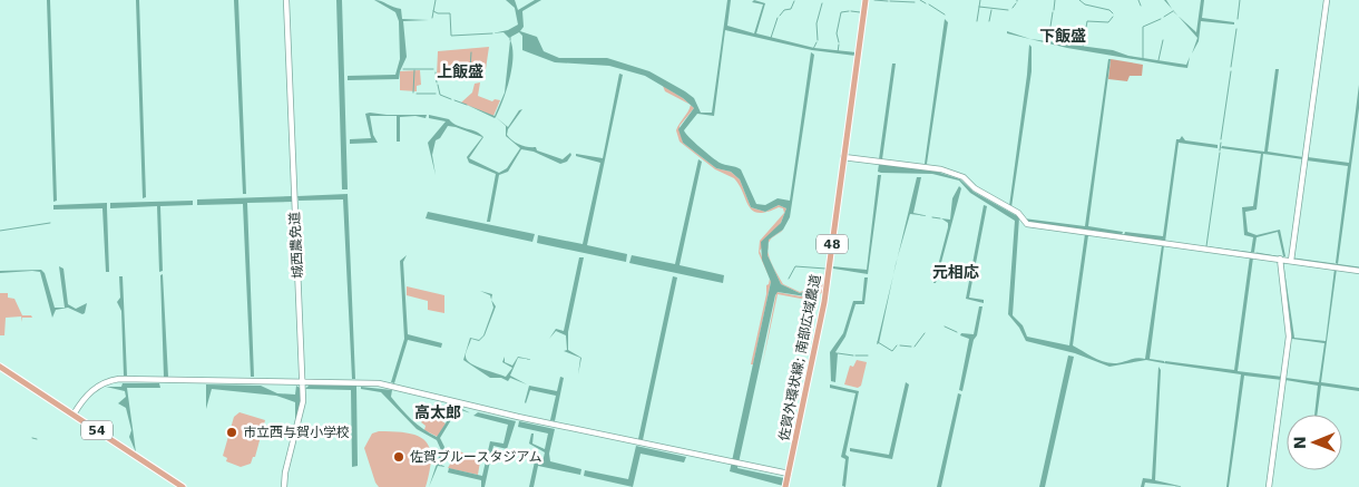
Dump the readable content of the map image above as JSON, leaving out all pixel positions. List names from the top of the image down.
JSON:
{
  "streets": {
    "main road": ["48", "佐賀外環状線; 南部広域農道", "54"],
    "street": ["城西農免道"]
  },
  "districts": [
    "下飯盛",
    "上飯盛",
    "元相応",
    "高太郎"
  ],
  "places": ["市立西与賀小学校", "佐賀ブルースタジアム"],
  "north": "left"
}
